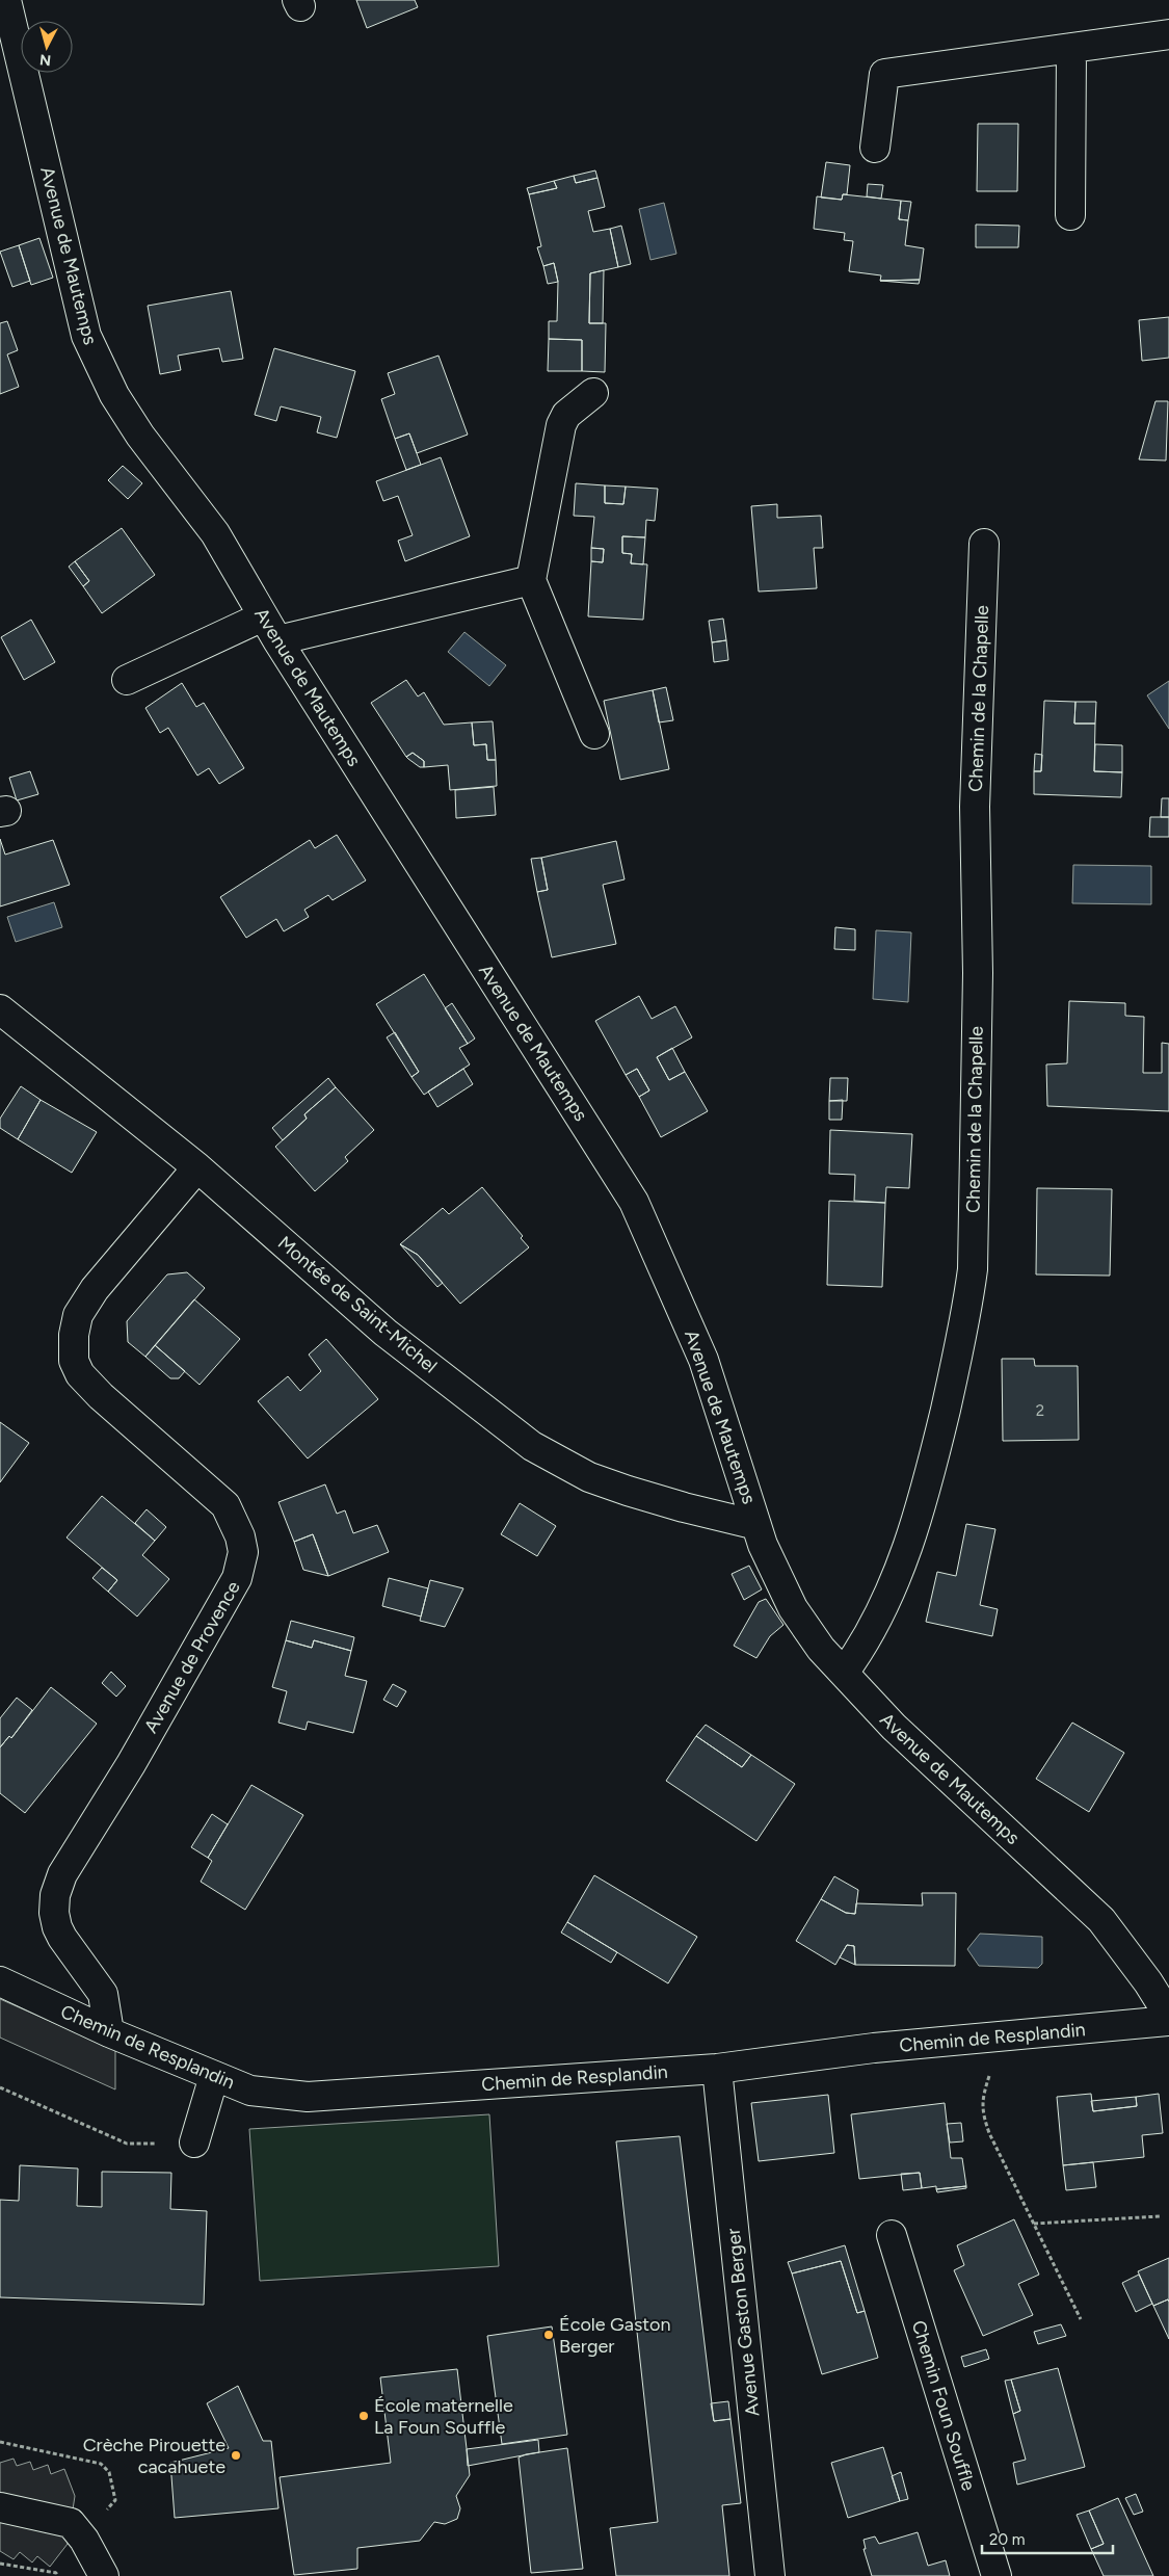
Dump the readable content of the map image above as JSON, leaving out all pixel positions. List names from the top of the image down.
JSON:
{
  "streets": {
    "street": [
      "Avenue de Mautemps",
      "Chemin de la Chapelle",
      "Montée de Saint-Michel",
      "Avenue de Provence",
      "Chemin de Resplandin",
      "Avenue Gaston Berger",
      "Chemin Foun Souffle"
    ]
  },
  "crossings": [
    ["Avenue de Mautemps", "Chemin de la Chapelle"],
    ["Avenue de Mautemps", "Montée de Saint-Michel"],
    ["Montée de Saint-Michel", "Avenue de Provence"],
    ["Avenue de Provence", "Chemin de Resplandin"],
    ["Chemin de Resplandin", "Avenue Gaston Berger"]
  ],
  "places": ["École Gaston Berger", "École maternelle La Foun Souffle", "Crèche Pirouette cacahuete"],
  "house_numbers": ["2"],
  "scale_bar": "20 m",
  "north": "bottom"
}
